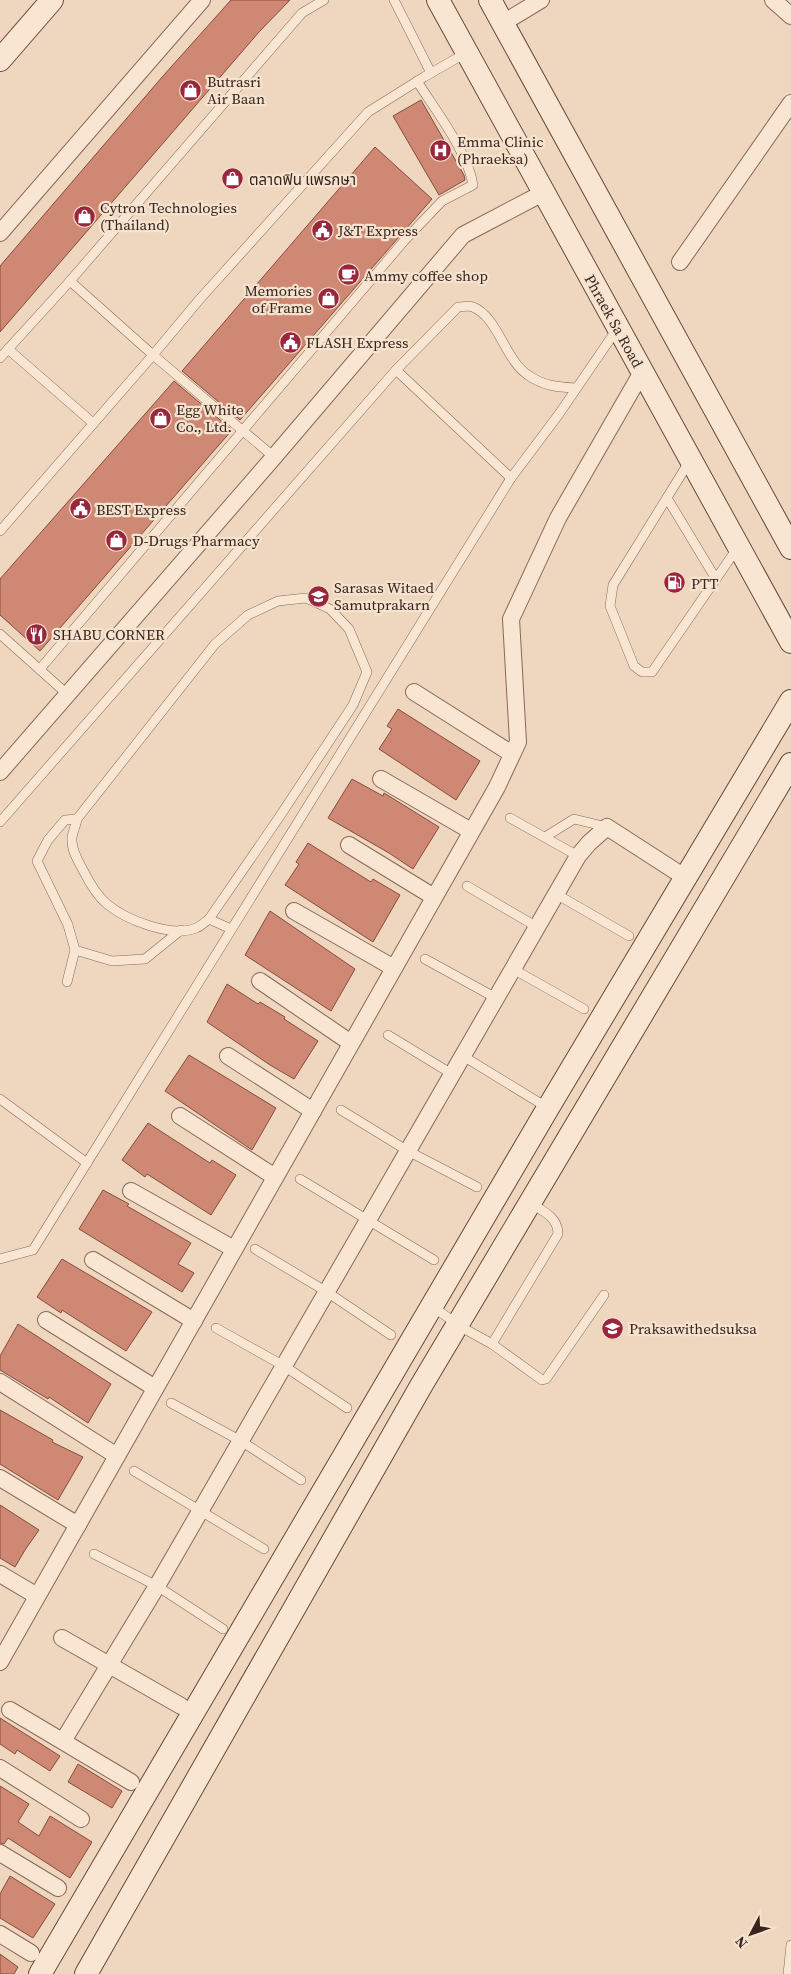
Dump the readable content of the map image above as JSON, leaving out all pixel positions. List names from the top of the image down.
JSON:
{
  "streets": {
    "street": ["Phraek Sa Road"]
  },
  "places": {
    "shop": [
      "Butrasri Air Baan",
      "ตลาดฟิน แพรกษา",
      "Cytron Technologies (Thailand)",
      "Memories of Frame",
      "Egg White Co., Ltd.",
      "D-Drugs Pharmacy"
    ],
    "hospital": ["Emma Clinic (Phraeksa)"],
    "public building": ["J&T Express", "FLASH Express", "BEST Express"],
    "cafe": ["Ammy coffee shop"],
    "fuel station": ["PTT"],
    "school or university": ["Sarasas Witaed Samutprakarn", "Praksawithedsuksa"],
    "restaurant": ["SHABU CORNER"]
  },
  "north": "bottom left"
}
